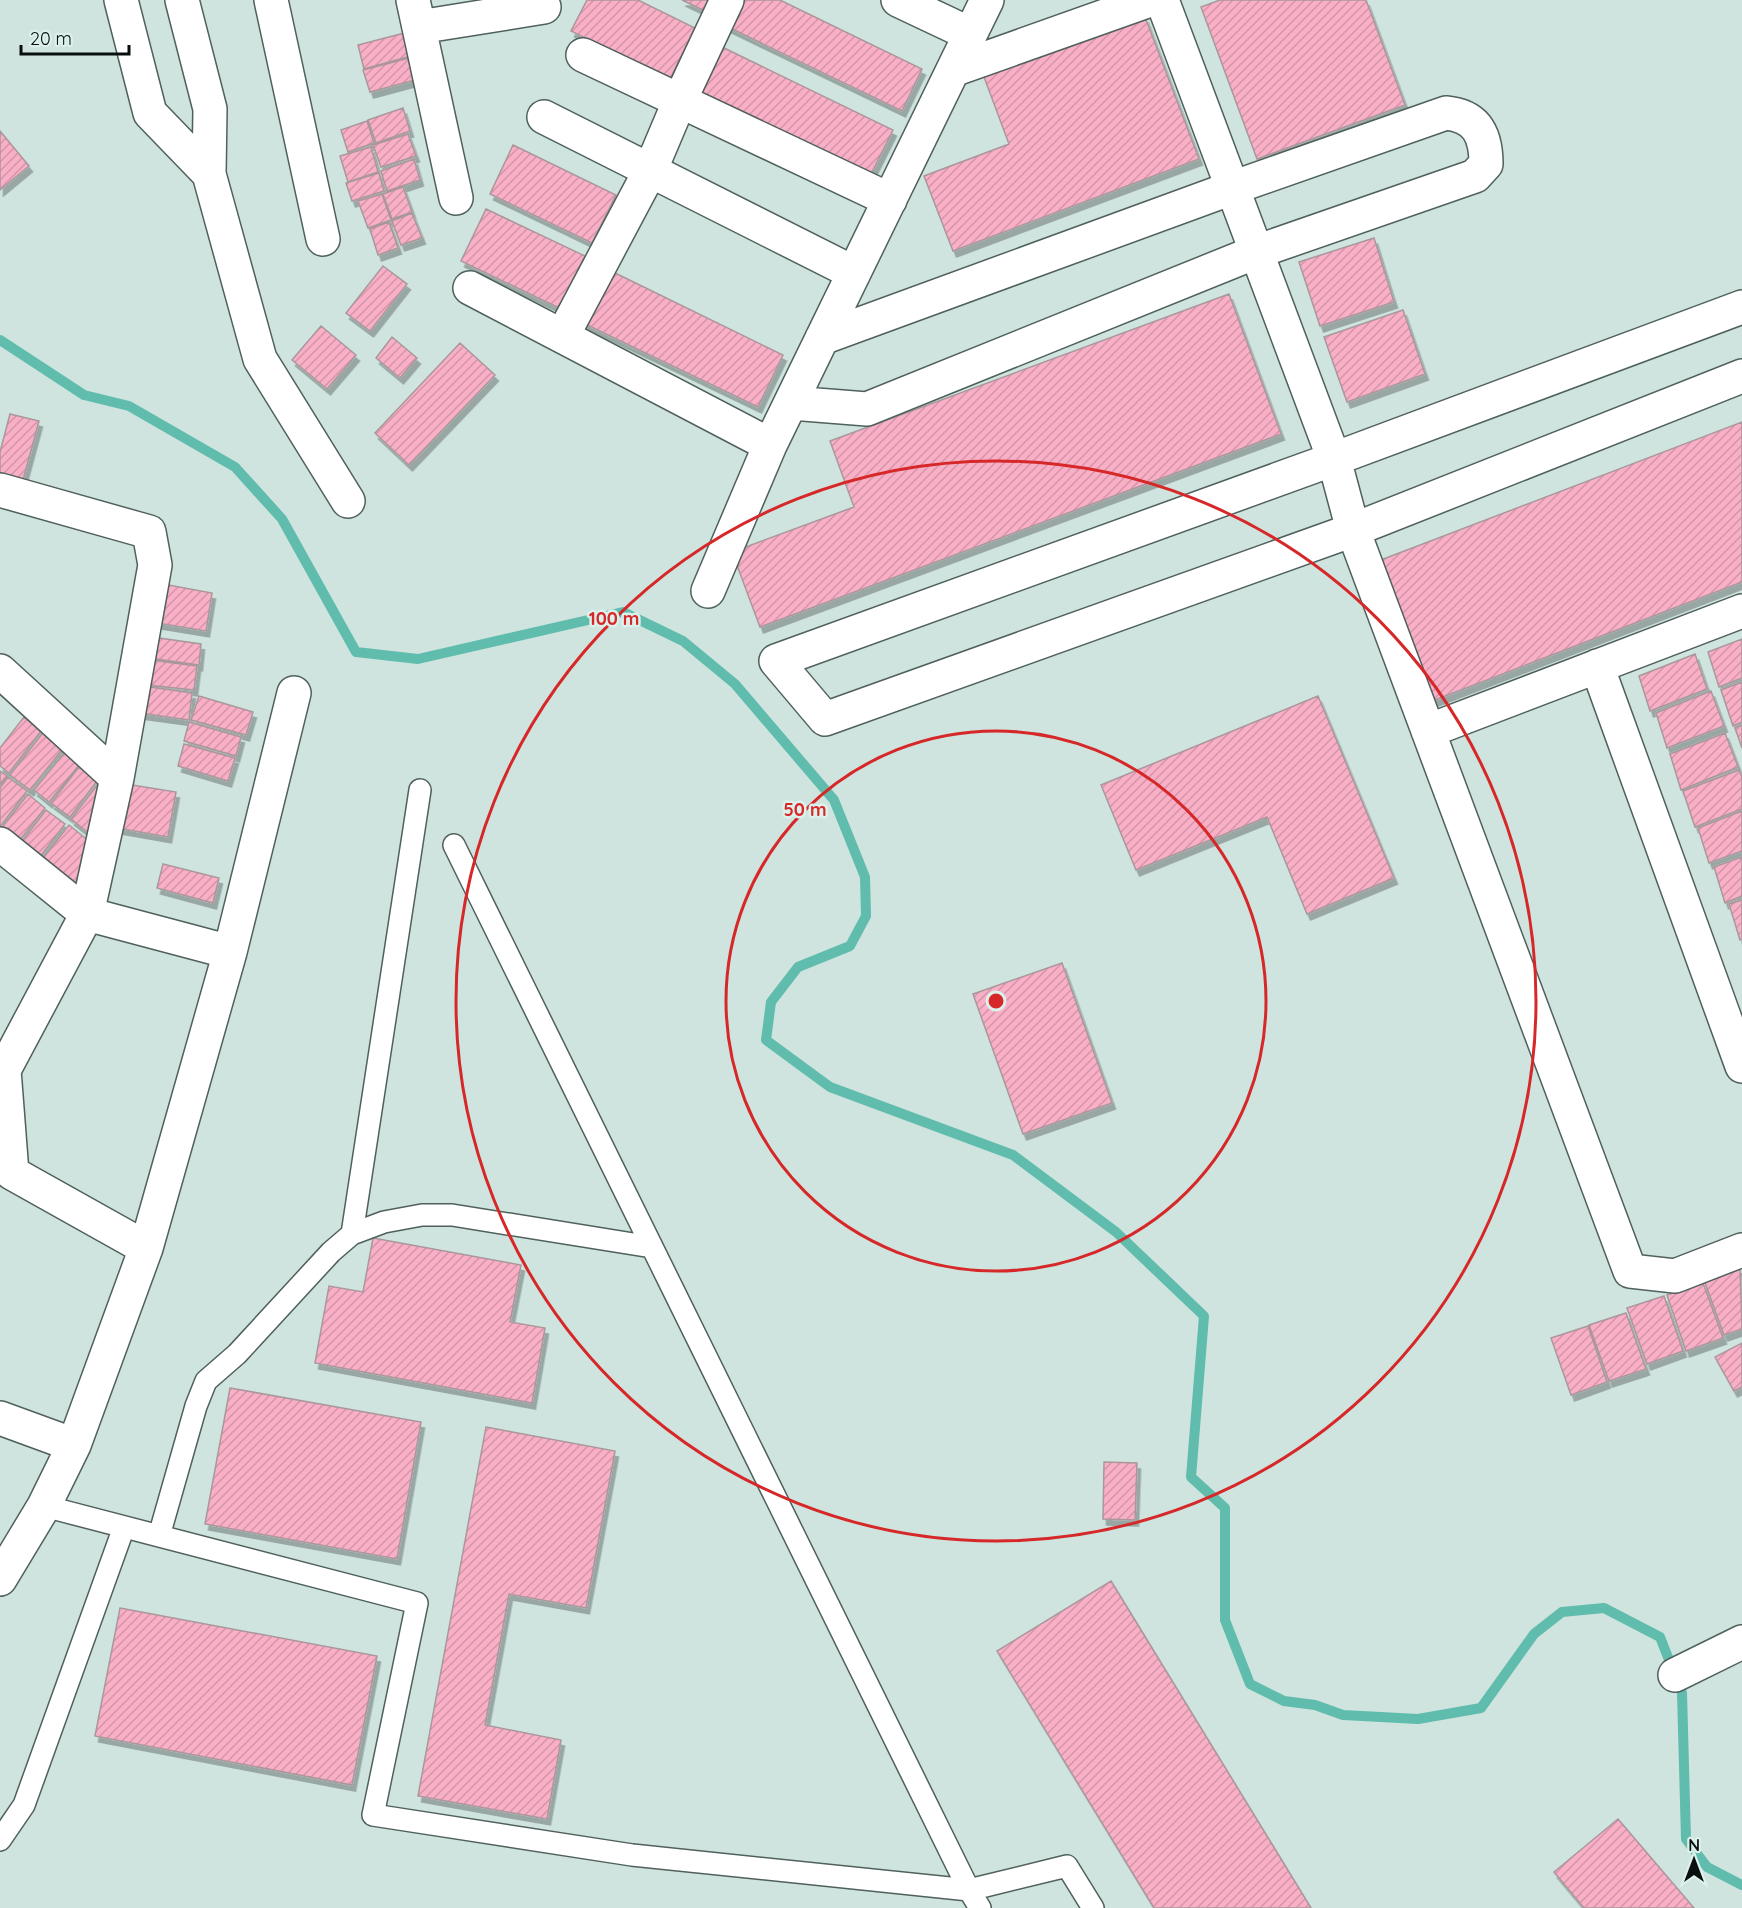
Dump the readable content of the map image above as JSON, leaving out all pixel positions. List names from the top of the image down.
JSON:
{
  "scale_bar": "20 m",
  "north": "top",
  "rings": ["100 m", "50 m"]
}
